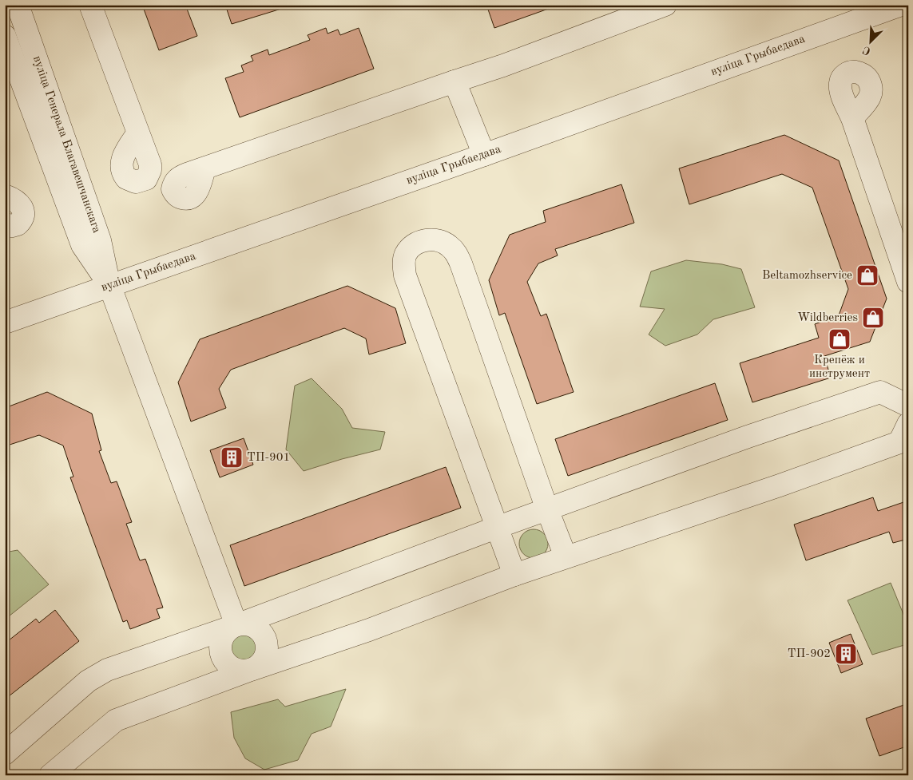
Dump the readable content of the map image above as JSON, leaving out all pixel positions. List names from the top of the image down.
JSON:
{
  "streets": {
    "street": ["вуліца Грыбаедава", "вуліца Генерала Благавешчанскага"]
  },
  "crossings": [
    ["вуліца Грыбаедава", "вуліца Генерала Благавешчанскага"]
  ],
  "places": {
    "shop": ["Beltamozhservice", "Wildberries", "Крепёж и инструмент"],
    "building": ["ТП-901", "ТП-902"]
  },
  "north": "bottom left"
}
